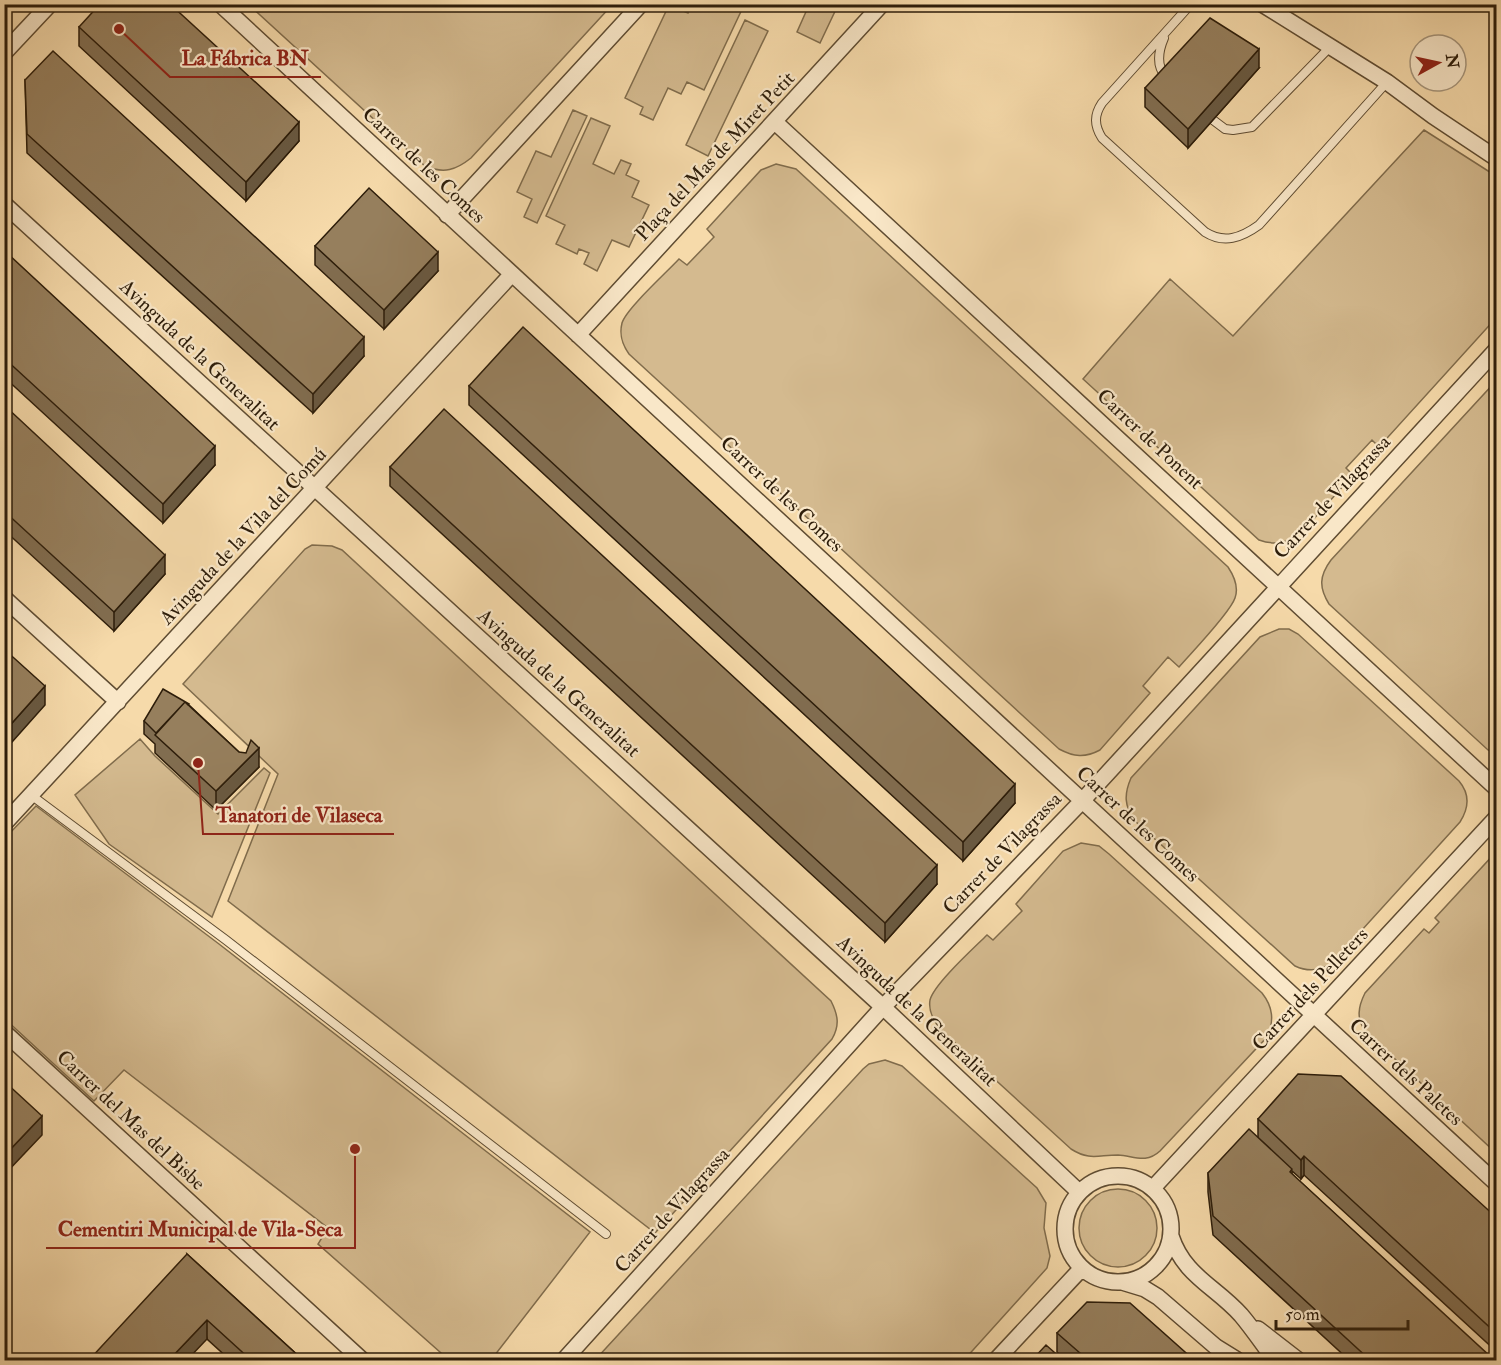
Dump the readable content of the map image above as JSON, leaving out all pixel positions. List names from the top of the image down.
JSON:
{
  "streets": {
    "street": [
      "Plaça del Mas de Miret Petit",
      "Carrer de les Comes",
      "Avinguda de la Generalitat",
      "Carrer de Ponent",
      "Carrer de Vilagrassa",
      "Avinguda de la Vila del Comú",
      "Carrer dels Pelleters",
      "Carrer dels Paletes",
      "Carrer del Mas del Bisbe"
    ]
  },
  "crossings": [
    ["Plaça del Mas de Miret Petit", "Carrer de les Comes"],
    ["Plaça del Mas de Miret Petit", "Carrer de Ponent"],
    ["Carrer de les Comes", "Carrer de Vilagrassa"],
    ["Carrer de les Comes", "Avinguda de la Vila del Comú"],
    ["Carrer de les Comes", "Carrer dels Pelleters"],
    ["Carrer de les Comes", "Carrer dels Paletes"],
    ["Avinguda de la Generalitat", "Carrer de Vilagrassa"],
    ["Avinguda de la Generalitat", "Avinguda de la Vila del Comú"],
    ["Avinguda de la Generalitat", "Carrer dels Pelleters"],
    ["Carrer de Ponent", "Carrer de Vilagrassa"],
    ["Carrer dels Pelleters", "Carrer dels Paletes"]
  ],
  "places": ["La Fábrica BN", "Tanatori de Vilaseca", "Cementiri Municipal de Vila-Seca"],
  "scale_bar": "50 m",
  "north": "right"
}
